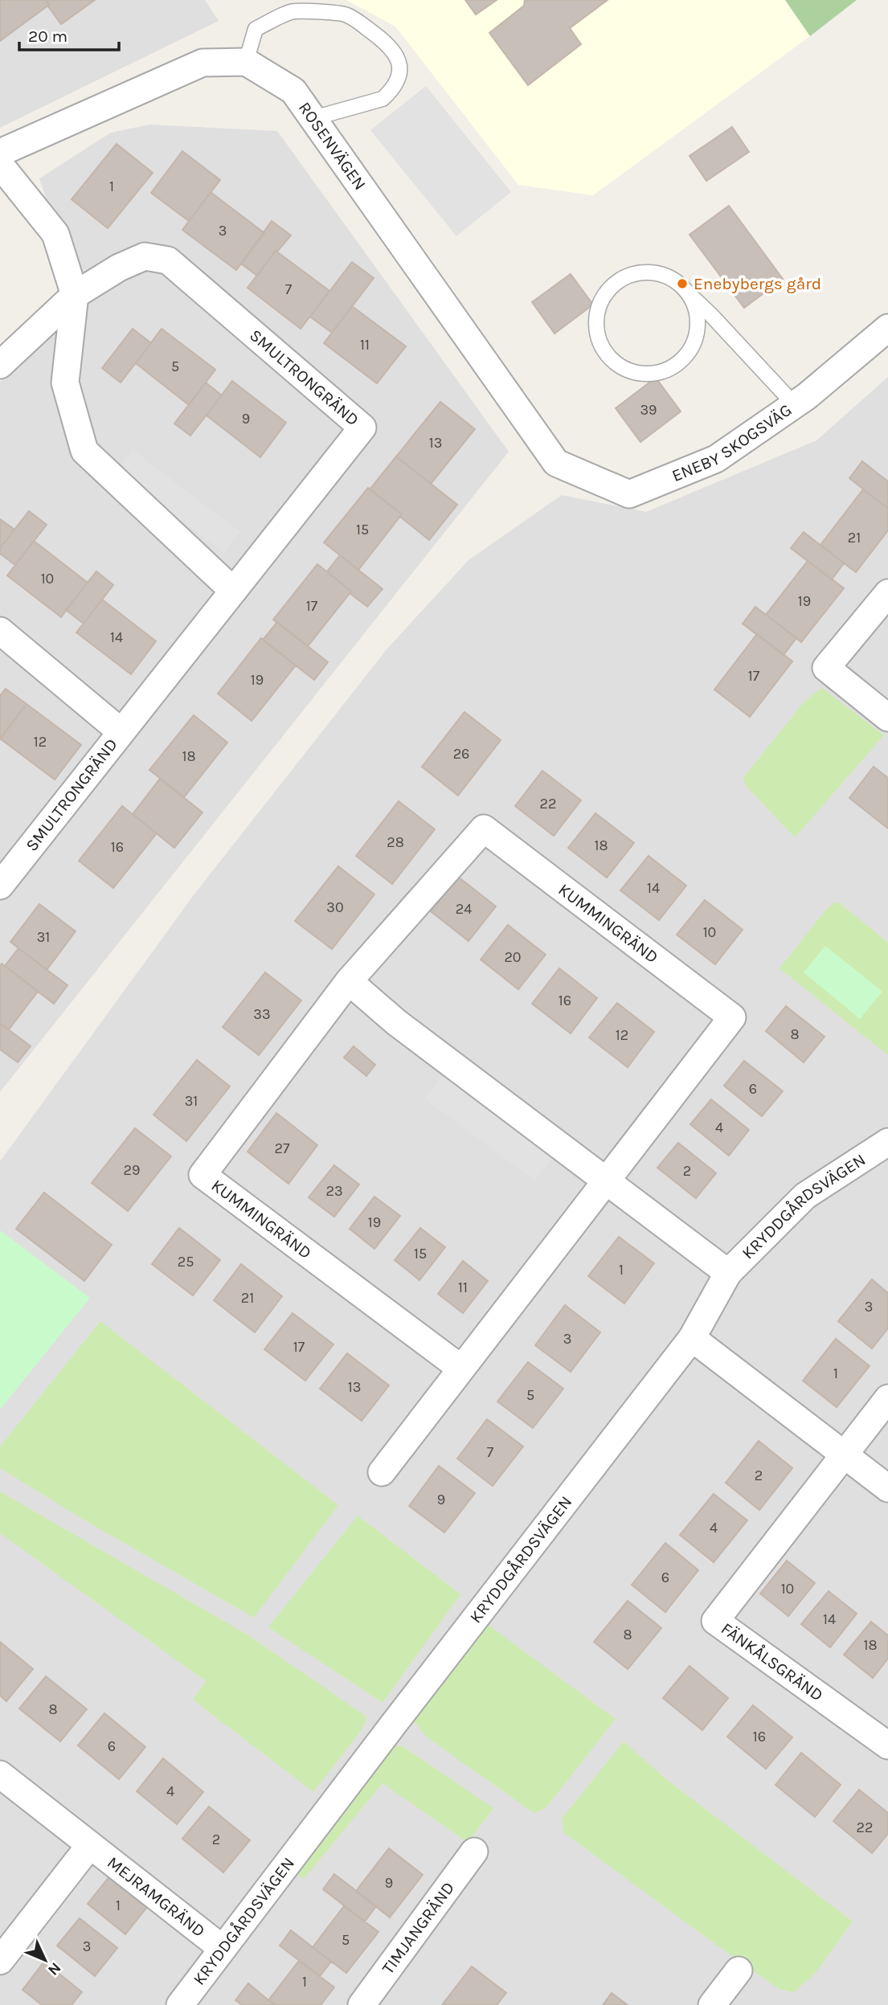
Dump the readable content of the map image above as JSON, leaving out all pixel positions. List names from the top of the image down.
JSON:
{
  "streets": {
    "street": [
      "ROSENVÄGEN",
      "SMULTRONGRÄND",
      "ENEBY SKOGSVÄG",
      "KUMMINGRÄND",
      "KRYDDGÅRDSVÄGEN",
      "FÄNKÅLSGRÄND",
      "MEJRAMGRÄND",
      "TIMJANGRÄND"
    ]
  },
  "crossings": [
    ["ROSENVÄGEN", "ENEBY SKOGSVÄG"],
    ["KRYDDGÅRDSVÄGEN", "MEJRAMGRÄND"]
  ],
  "places": ["Enebybergs gård"],
  "house_numbers": [
    "1",
    "3",
    "7",
    "11",
    "5",
    "39",
    "9",
    "13",
    "15",
    "21",
    "10",
    "19",
    "17",
    "14",
    "17",
    "19",
    "12",
    "26",
    "18",
    "22",
    "28",
    "18",
    "16",
    "14",
    "30",
    "24",
    "10",
    "31",
    "20",
    "16",
    "33",
    "8",
    "12",
    "6",
    "31",
    "4",
    "27",
    "29",
    "2",
    "23",
    "19",
    "15",
    "25",
    "1",
    "11",
    "21",
    "3",
    "3",
    "17",
    "1",
    "13",
    "5",
    "7",
    "2",
    "9",
    "4",
    "6",
    "10",
    "14",
    "8",
    "18",
    "8",
    "16",
    "6",
    "4",
    "22",
    "2",
    "9",
    "1",
    "5",
    "3",
    "1"
  ],
  "scale_bar": "20 m",
  "north": "bottom right"
}
